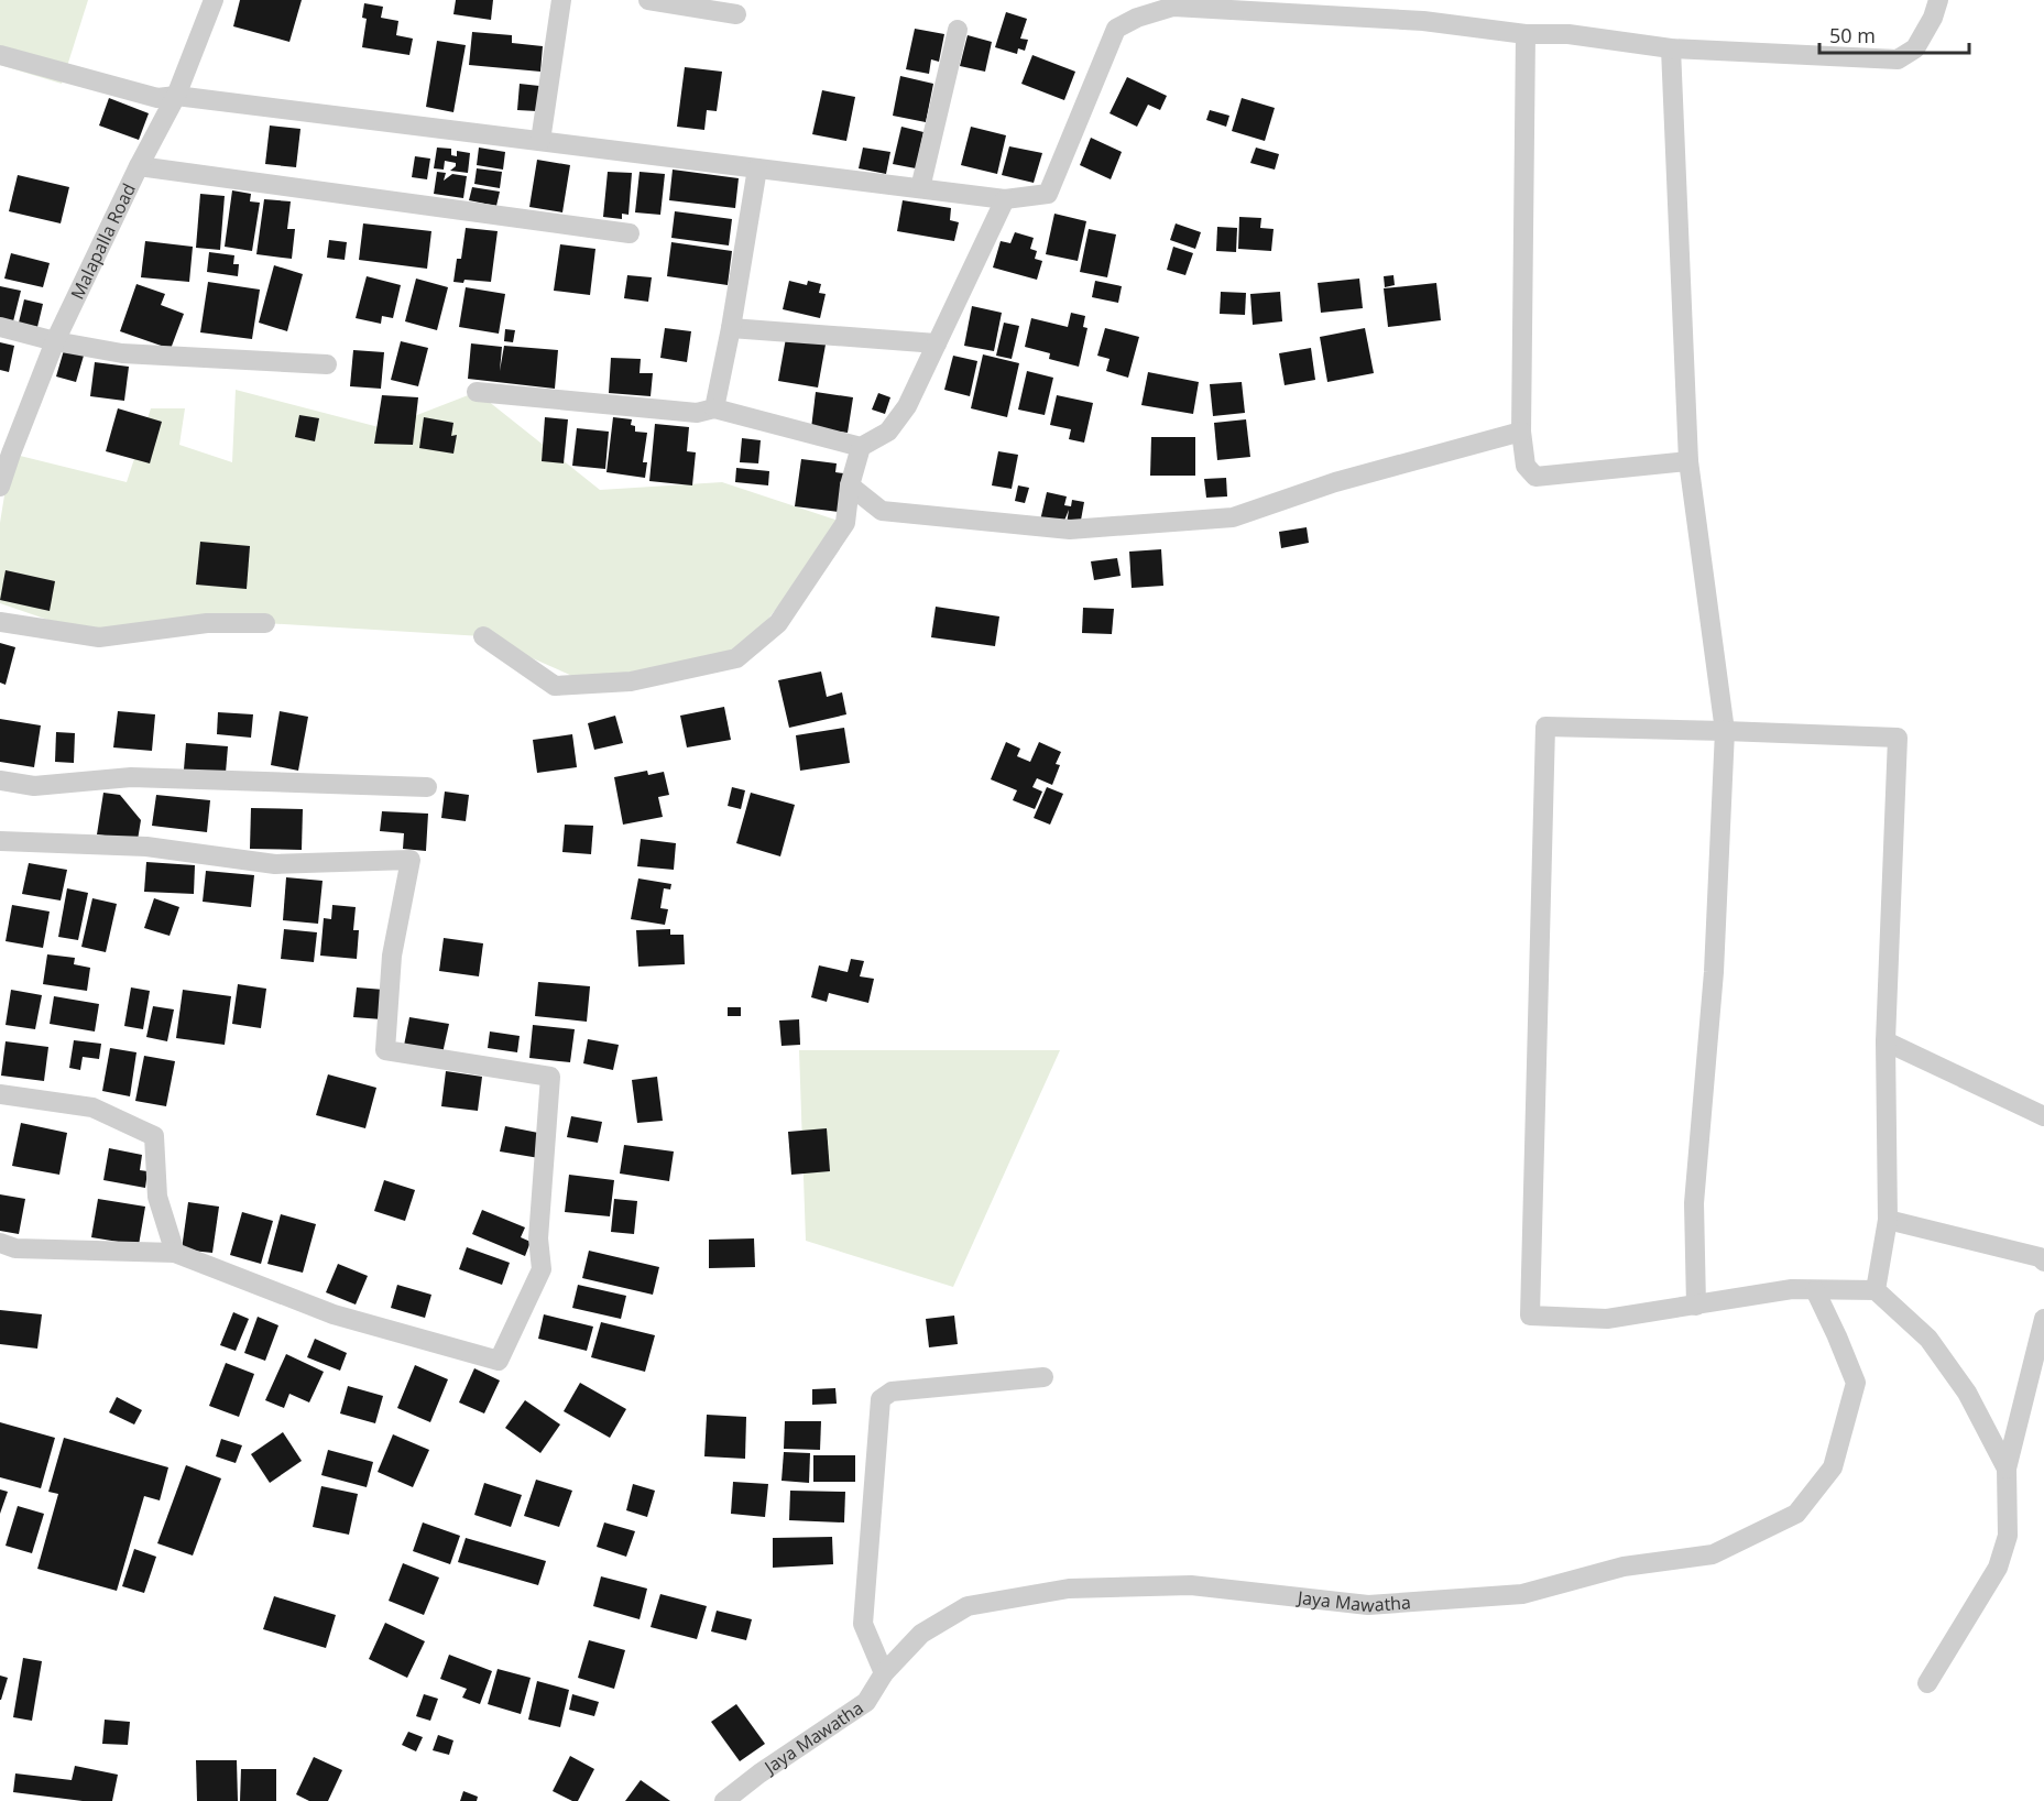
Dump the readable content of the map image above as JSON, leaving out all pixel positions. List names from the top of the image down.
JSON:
{
  "streets": {
    "street": ["Malapalla Road", "Jaya Mawatha"]
  },
  "scale_bar": "50 m"
}
